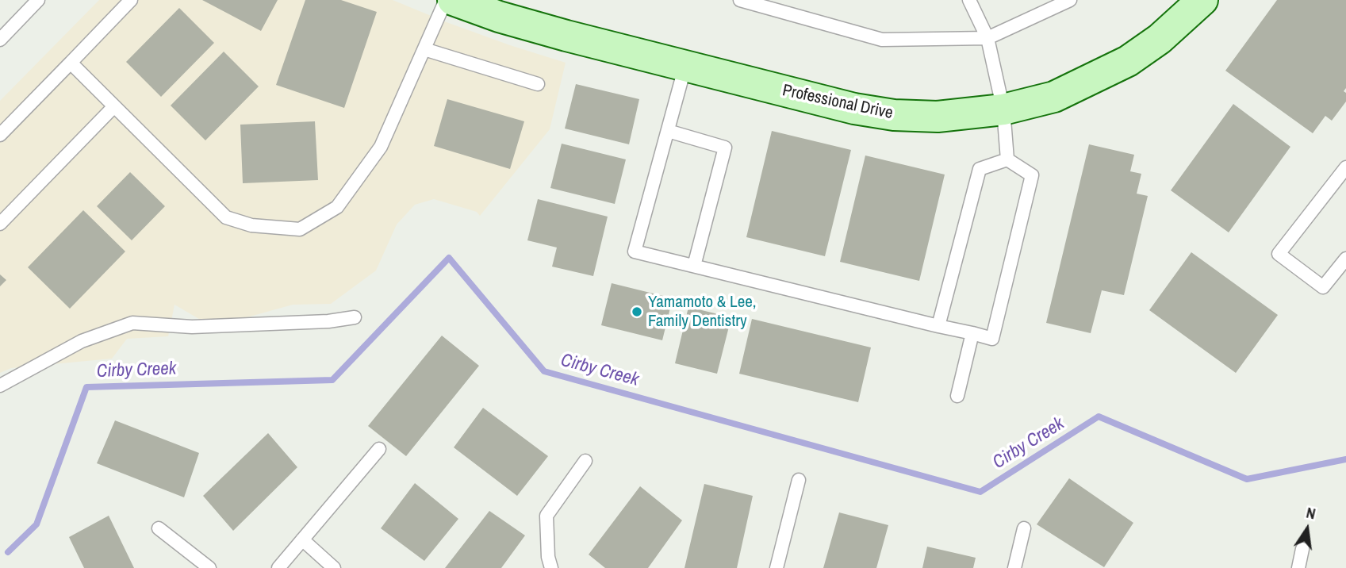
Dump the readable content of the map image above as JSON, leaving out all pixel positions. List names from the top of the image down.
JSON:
{
  "streets": {
    "street": ["Professional Drive"]
  },
  "water": ["Cirby Creek"],
  "places": ["Yamamoto & Lee, Family Dentistry"],
  "north": "top"
}
